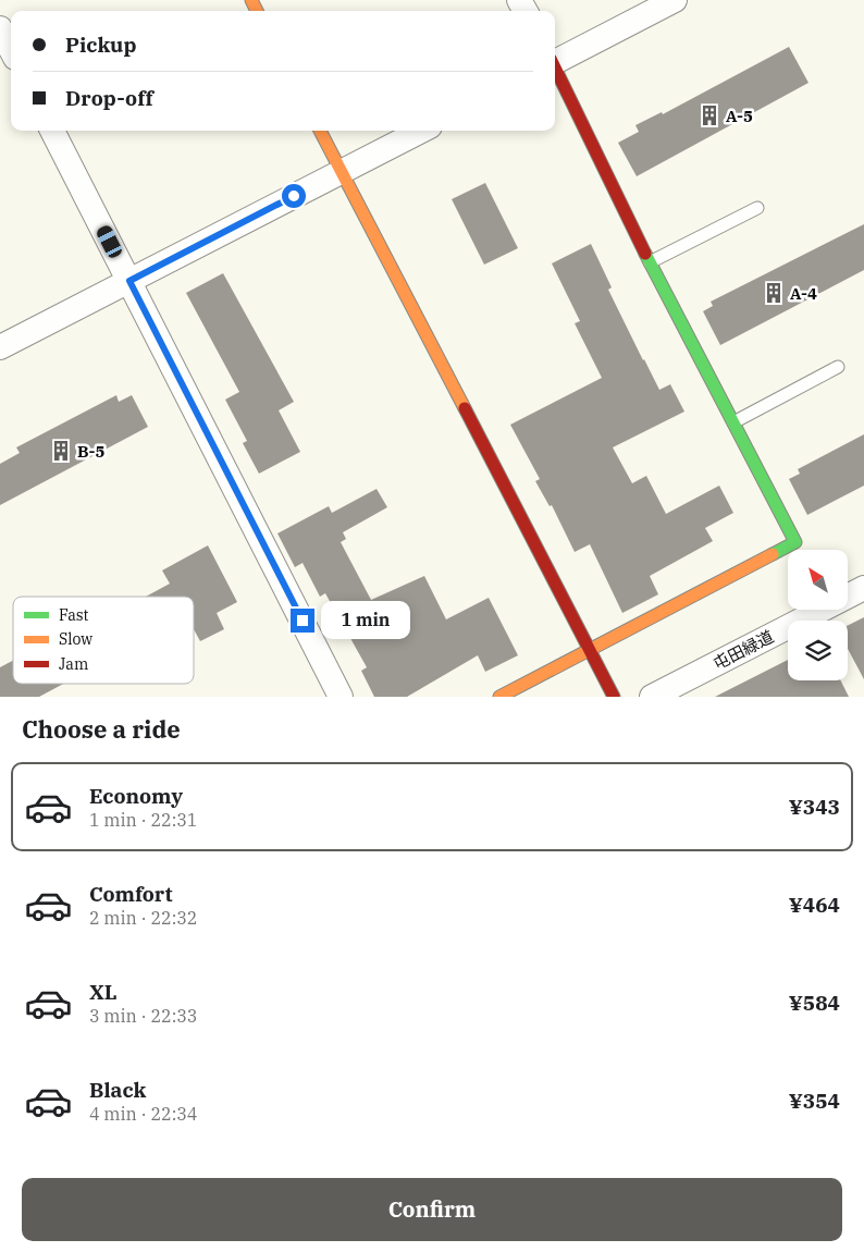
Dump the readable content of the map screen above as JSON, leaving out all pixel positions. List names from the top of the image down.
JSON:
{
  "streets": {
    "street": ["屯田緑道"]
  },
  "places": {
    "building": ["A-5", "A-4", "B-5"]
  },
  "legend": ["Fast", "Slow", "Jam"],
  "north": "top left",
  "page": {
    "banner": ["Pickup", "Drop-off"],
    "bubble": "1 min",
    "heading": "Choose a ride",
    "list": [
      {
        "name": "Economy",
        "note": "1 min · 22:31",
        "value": "¥343"
      },
      {
        "name": "Comfort",
        "note": "2 min · 22:32",
        "value": "¥464"
      },
      {
        "name": "XL",
        "note": "3 min · 22:33",
        "value": "¥584"
      },
      {
        "name": "Black",
        "note": "4 min · 22:34",
        "value": "¥354"
      }
    ],
    "buttons": "Confirm"
  }
}
